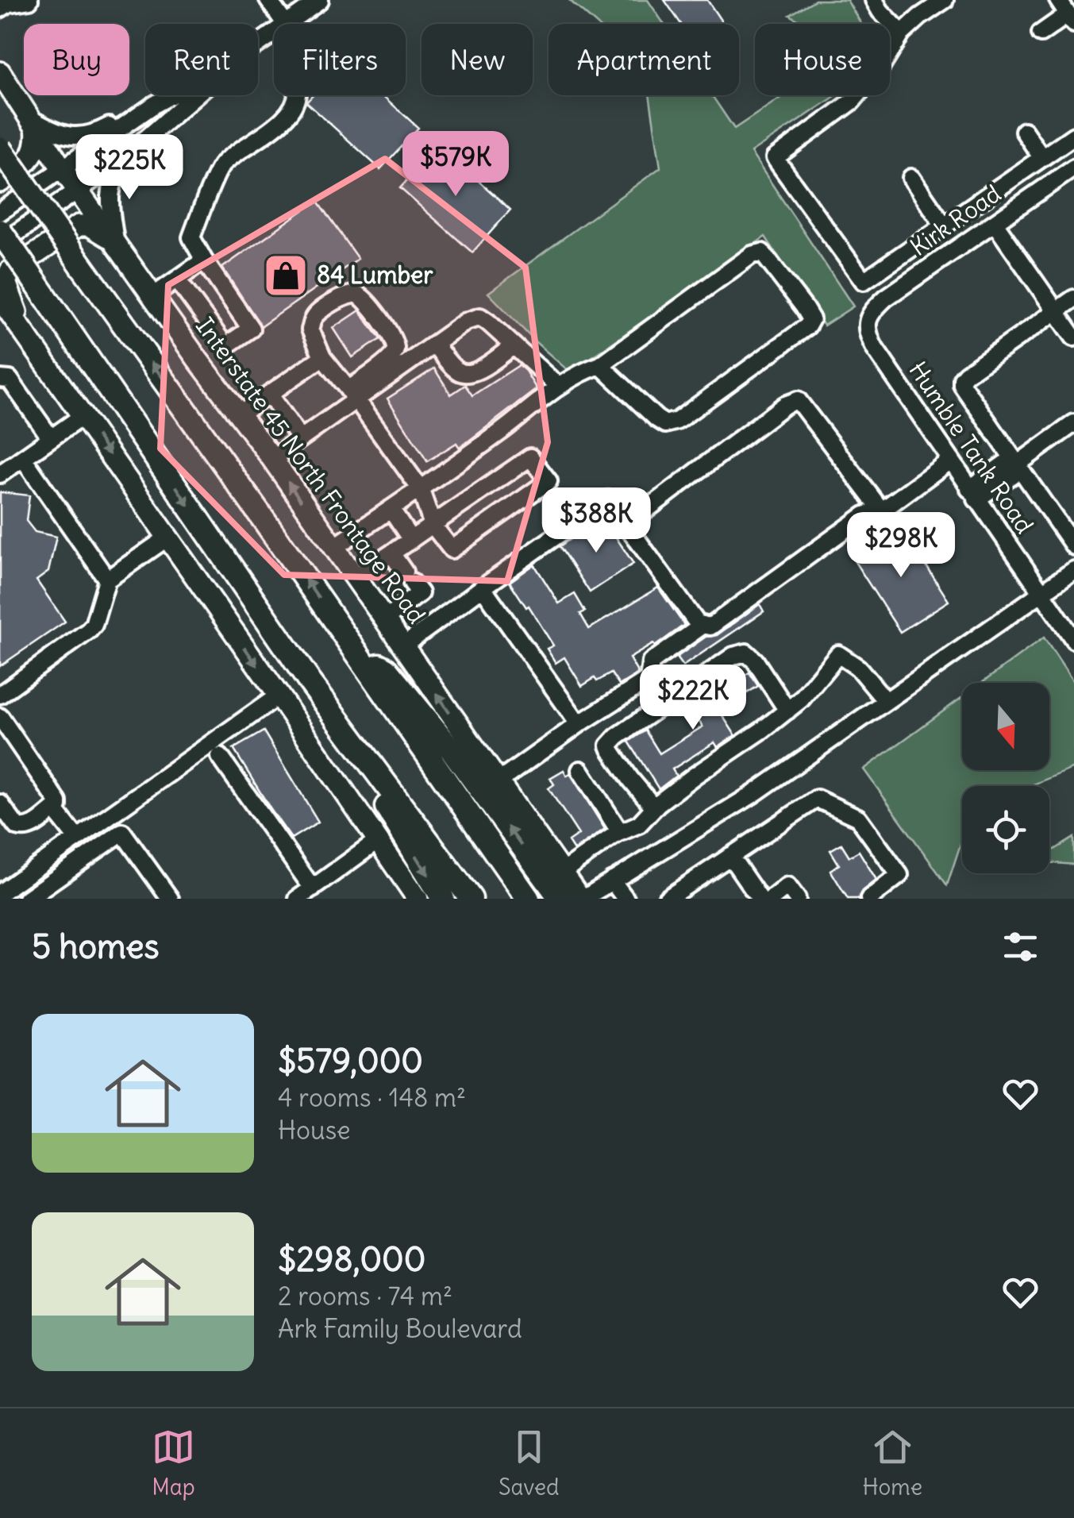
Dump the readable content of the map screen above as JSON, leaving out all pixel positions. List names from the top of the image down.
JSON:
{
  "streets": {
    "main road": ["Interstate 45 North Frontage Road"],
    "street": ["Kirk Road", "Humble Tank Road"]
  },
  "crossings": [
    ["Kirk Road", "Humble Tank Road"]
  ],
  "places": {
    "shop": ["84 Lumber"]
  },
  "north": "bottom",
  "page": {
    "chip": [
      "Buy",
      "Rent",
      "Filters",
      "New",
      "Apartment",
      "House"
    ],
    "price": [
      "$579K",
      "$225K",
      "$388K",
      "$298K",
      "$222K"
    ],
    "heading": "5 homes",
    "list": [
      {
        "name": "$579,000",
        "note": "4 rooms · 148 m² · House"
      },
      {
        "name": "$298,000",
        "note": "2 rooms · 74 m² · Ark Family Boulevard"
      }
    ],
    "tabs": ["Map", "Saved", "Home"]
  }
}
